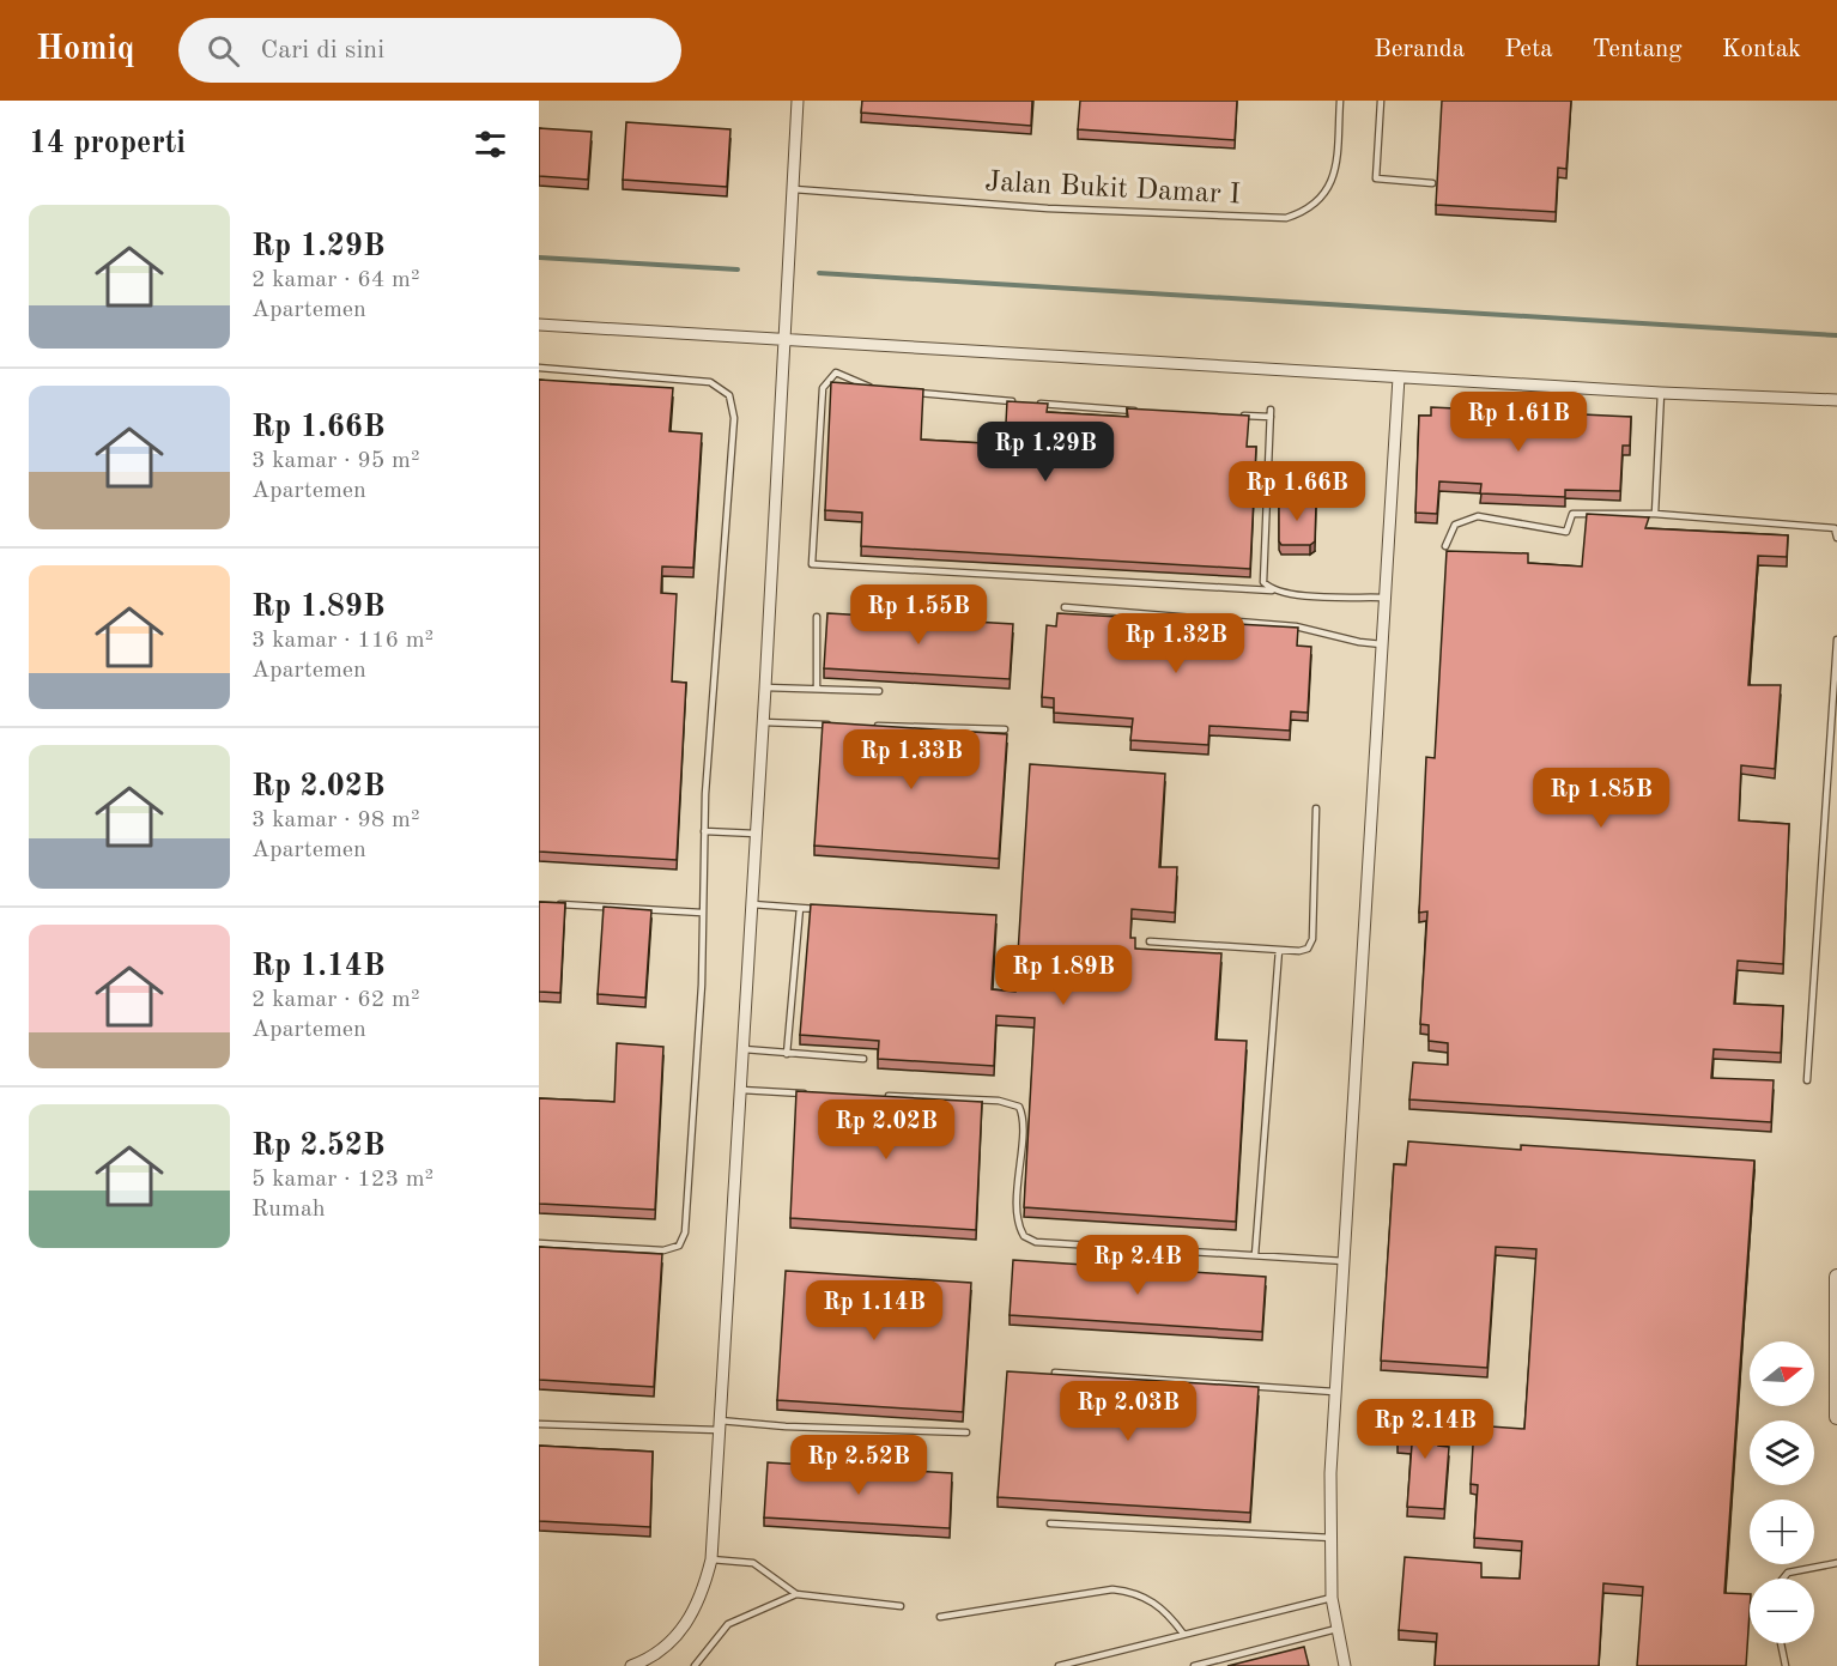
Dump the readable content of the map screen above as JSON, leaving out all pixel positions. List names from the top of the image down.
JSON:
{
  "streets": {
    "lane": ["Jalan Bukit Damar I"]
  },
  "north": "right",
  "page": {
    "header": "Homiq",
    "search": "Cari di sini",
    "nav": [
      "Beranda",
      "Peta",
      "Tentang",
      "Kontak"
    ],
    "heading": "14 properti",
    "list": [
      {
        "name": "Rp 1.29B",
        "note": "2 kamar · 64 m² · Apartemen"
      },
      {
        "name": "Rp 1.66B",
        "note": "3 kamar · 95 m² · Apartemen"
      },
      {
        "name": "Rp 1.89B",
        "note": "3 kamar · 116 m² · Apartemen"
      },
      {
        "name": "Rp 2.02B",
        "note": "3 kamar · 98 m² · Apartemen"
      },
      {
        "name": "Rp 1.14B",
        "note": "2 kamar · 62 m² · Apartemen"
      },
      {
        "name": "Rp 2.52B",
        "note": "5 kamar · 123 m² · Rumah"
      }
    ],
    "price": [
      "Rp 1.61B",
      "Rp 1.29B",
      "Rp 1.66B",
      "Rp 1.55B",
      "Rp 1.32B",
      "Rp 1.33B",
      "Rp 1.85B",
      "Rp 1.89B",
      "Rp 2.02B",
      "Rp 2.4B",
      "Rp 1.14B",
      "Rp 2.03B",
      "Rp 2.14B",
      "Rp 2.52B"
    ],
    "map_buttons": ["+", "−"]
  }
}
